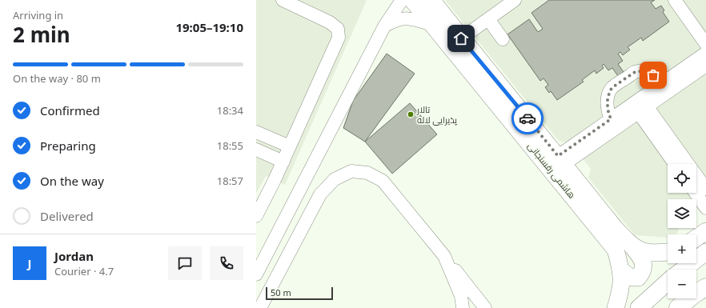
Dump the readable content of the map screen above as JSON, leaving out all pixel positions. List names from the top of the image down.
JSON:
{
  "streets": {
    "main road": ["هاشمی رفسنجانی"]
  },
  "places": ["تالار پذیرایی لاله"],
  "scale_bar": "50 m",
  "page": {
    "heading": ["2 min", "Arriving in", "19:05–19:10"],
    "panel": ["Jordan", "Courier · 4.7"],
    "bar": "On the way · 80 m",
    "list": [
      ["Confirmed", "18:34"],
      ["Preparing", "18:55"],
      ["On the way", "18:57"],
      "Delivered"
    ],
    "map_buttons": ["+", "−"],
    "round": "J",
    "scale": "50 m"
  }
}
